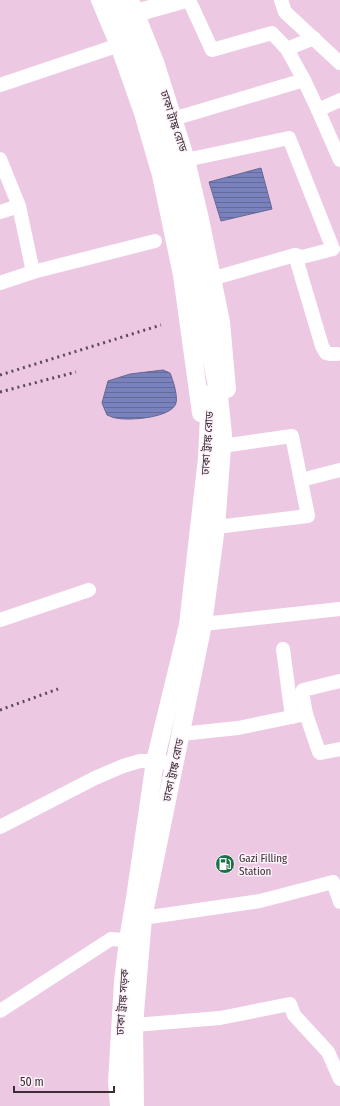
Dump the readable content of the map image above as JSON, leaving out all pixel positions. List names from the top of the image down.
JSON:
{
  "streets": {
    "main road": ["ঢাকা ট্রাঙ্ক রোড", "ঢাকা ট্রাঙ্ক সড়ক"]
  },
  "crossings": [
    ["ঢাকা ট্রাঙ্ক রোড", "ঢাকা ট্রাঙ্ক সড়ক"]
  ],
  "places": {
    "fuel station": ["Gazi Filling Station"]
  },
  "scale_bar": "50 m"
}
